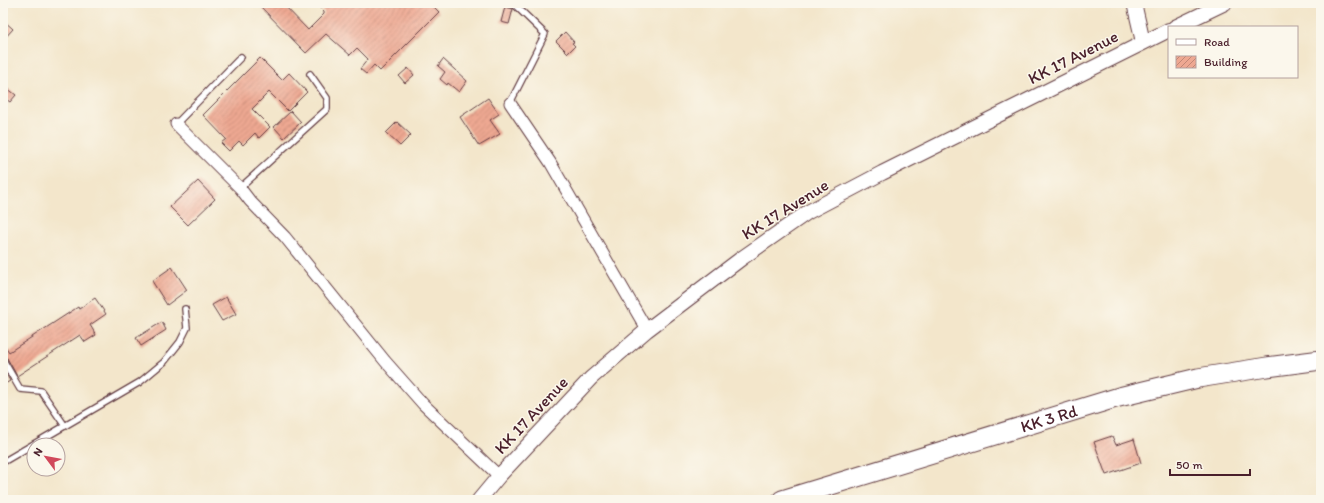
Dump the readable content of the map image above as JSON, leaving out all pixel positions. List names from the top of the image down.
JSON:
{
  "streets": {
    "highway": ["KK 3 Rd"],
    "street": ["KK 17 Avenue"]
  },
  "legend": ["Road", "Building"],
  "scale_bar": "50 m",
  "north": "top left"
}
